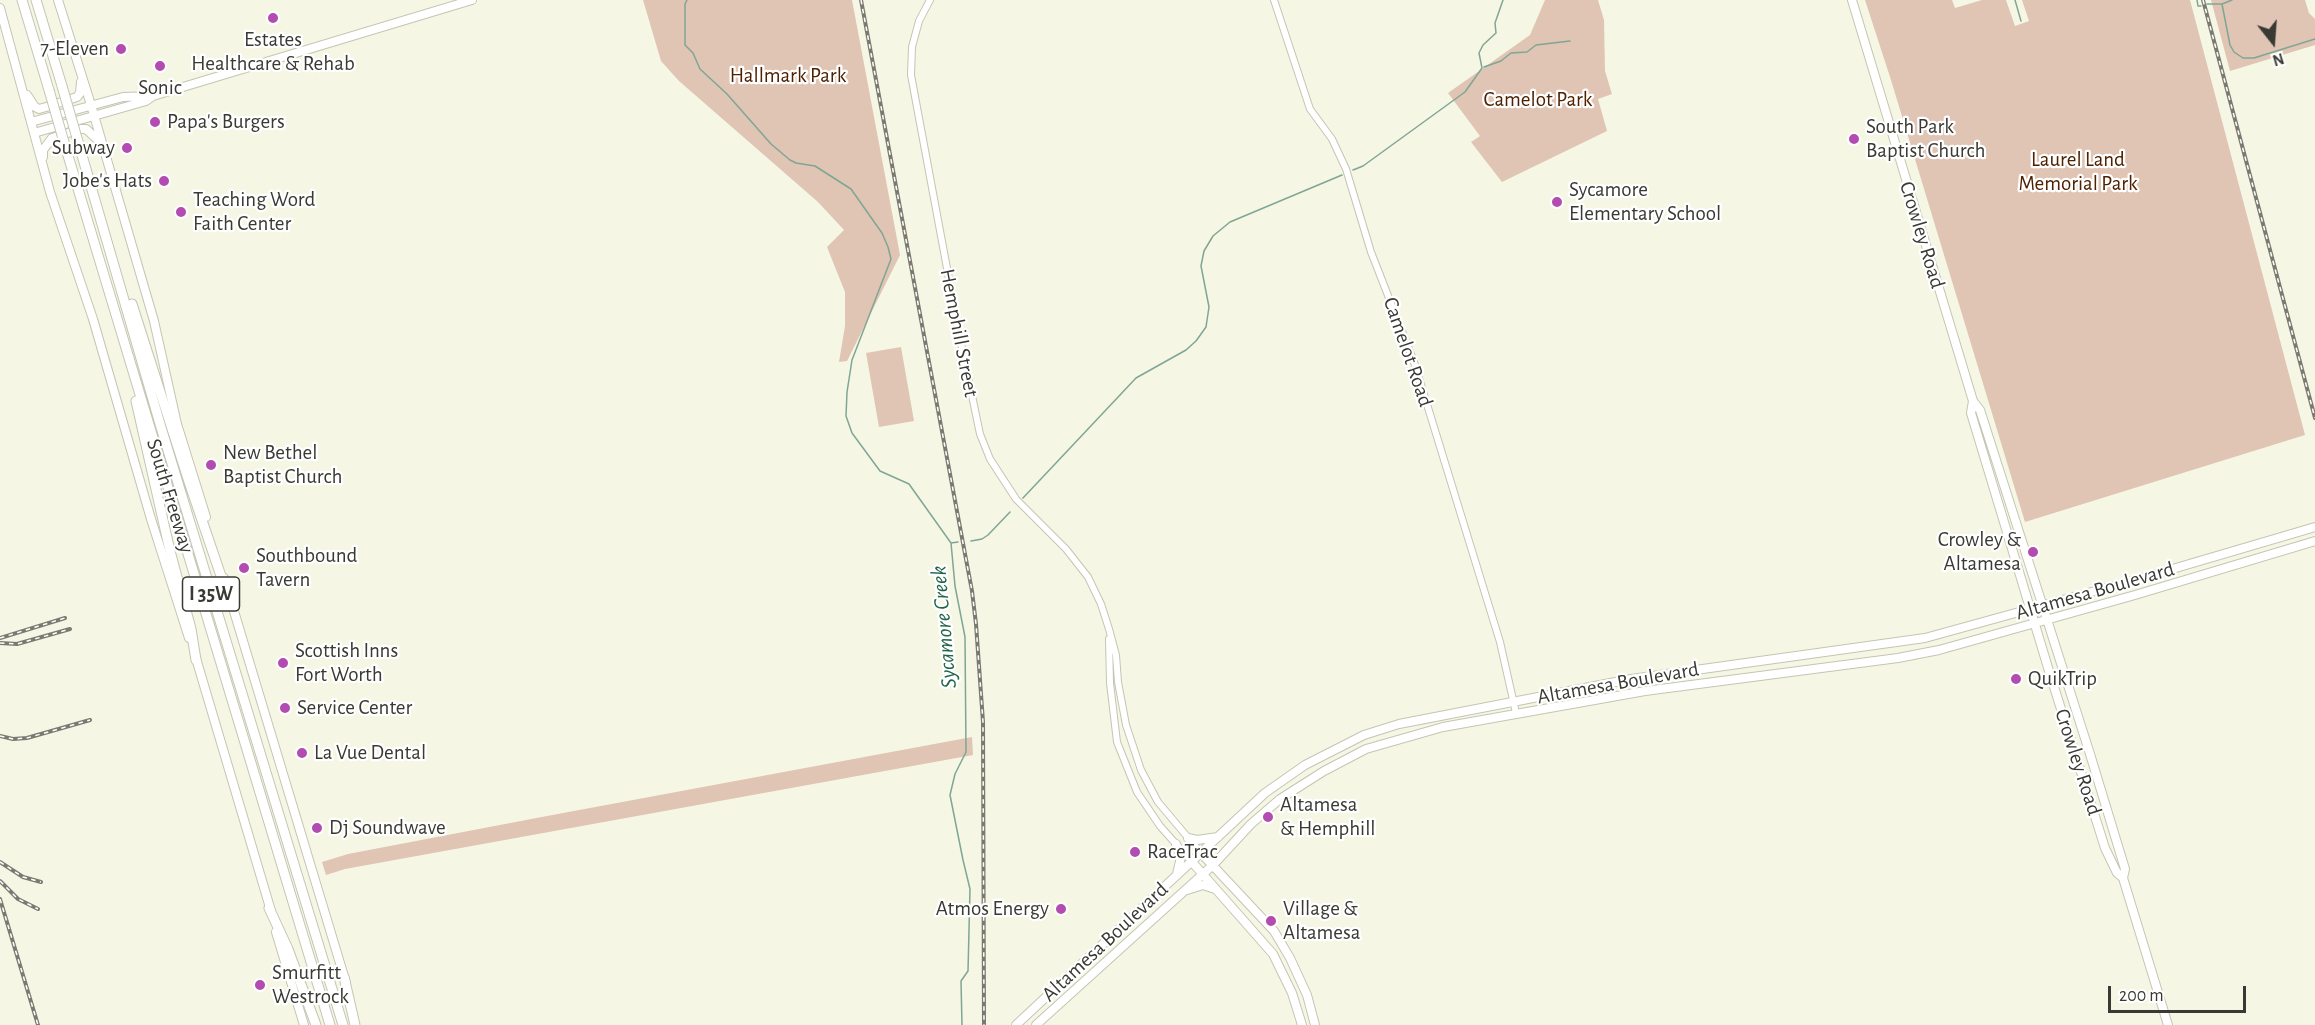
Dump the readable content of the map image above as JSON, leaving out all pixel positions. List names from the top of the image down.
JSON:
{
  "streets": {
    "highway": ["South Freeway", "I 35W"],
    "main road": ["Crowley Road", "Altamesa Boulevard"],
    "street": ["Hemphill Street", "Camelot Road"]
  },
  "crossings": [
    ["Crowley Road", "Altamesa Boulevard"],
    ["Hemphill Street", "Altamesa Boulevard"],
    ["Camelot Road", "Altamesa Boulevard"]
  ],
  "water": ["Sycamore Creek"],
  "parks": ["Hallmark Park", "Camelot Park", "Laurel Land Memorial Park"],
  "places": [
    "Estates Healthcare & Rehab",
    "7-Eleven",
    "Sonic",
    "Papa's Burgers",
    "South Park Baptist Church",
    "Subway",
    "Jobe's Hats",
    "Sycamore Elementary School",
    "Teaching Word Faith Center",
    "New Bethel Baptist Church",
    "Crowley & Altamesa",
    "Southbound Tavern",
    "Scottish Inns Fort Worth",
    "QuikTrip",
    "Service Center",
    "La Vue Dental",
    "Altamesa & Hemphill",
    "Dj Soundwave",
    "RaceTrac",
    "Atmos Energy",
    "Village & Altamesa",
    "Smurfitt Westrock"
  ],
  "scale_bar": "200 m",
  "north": "bottom"
}
